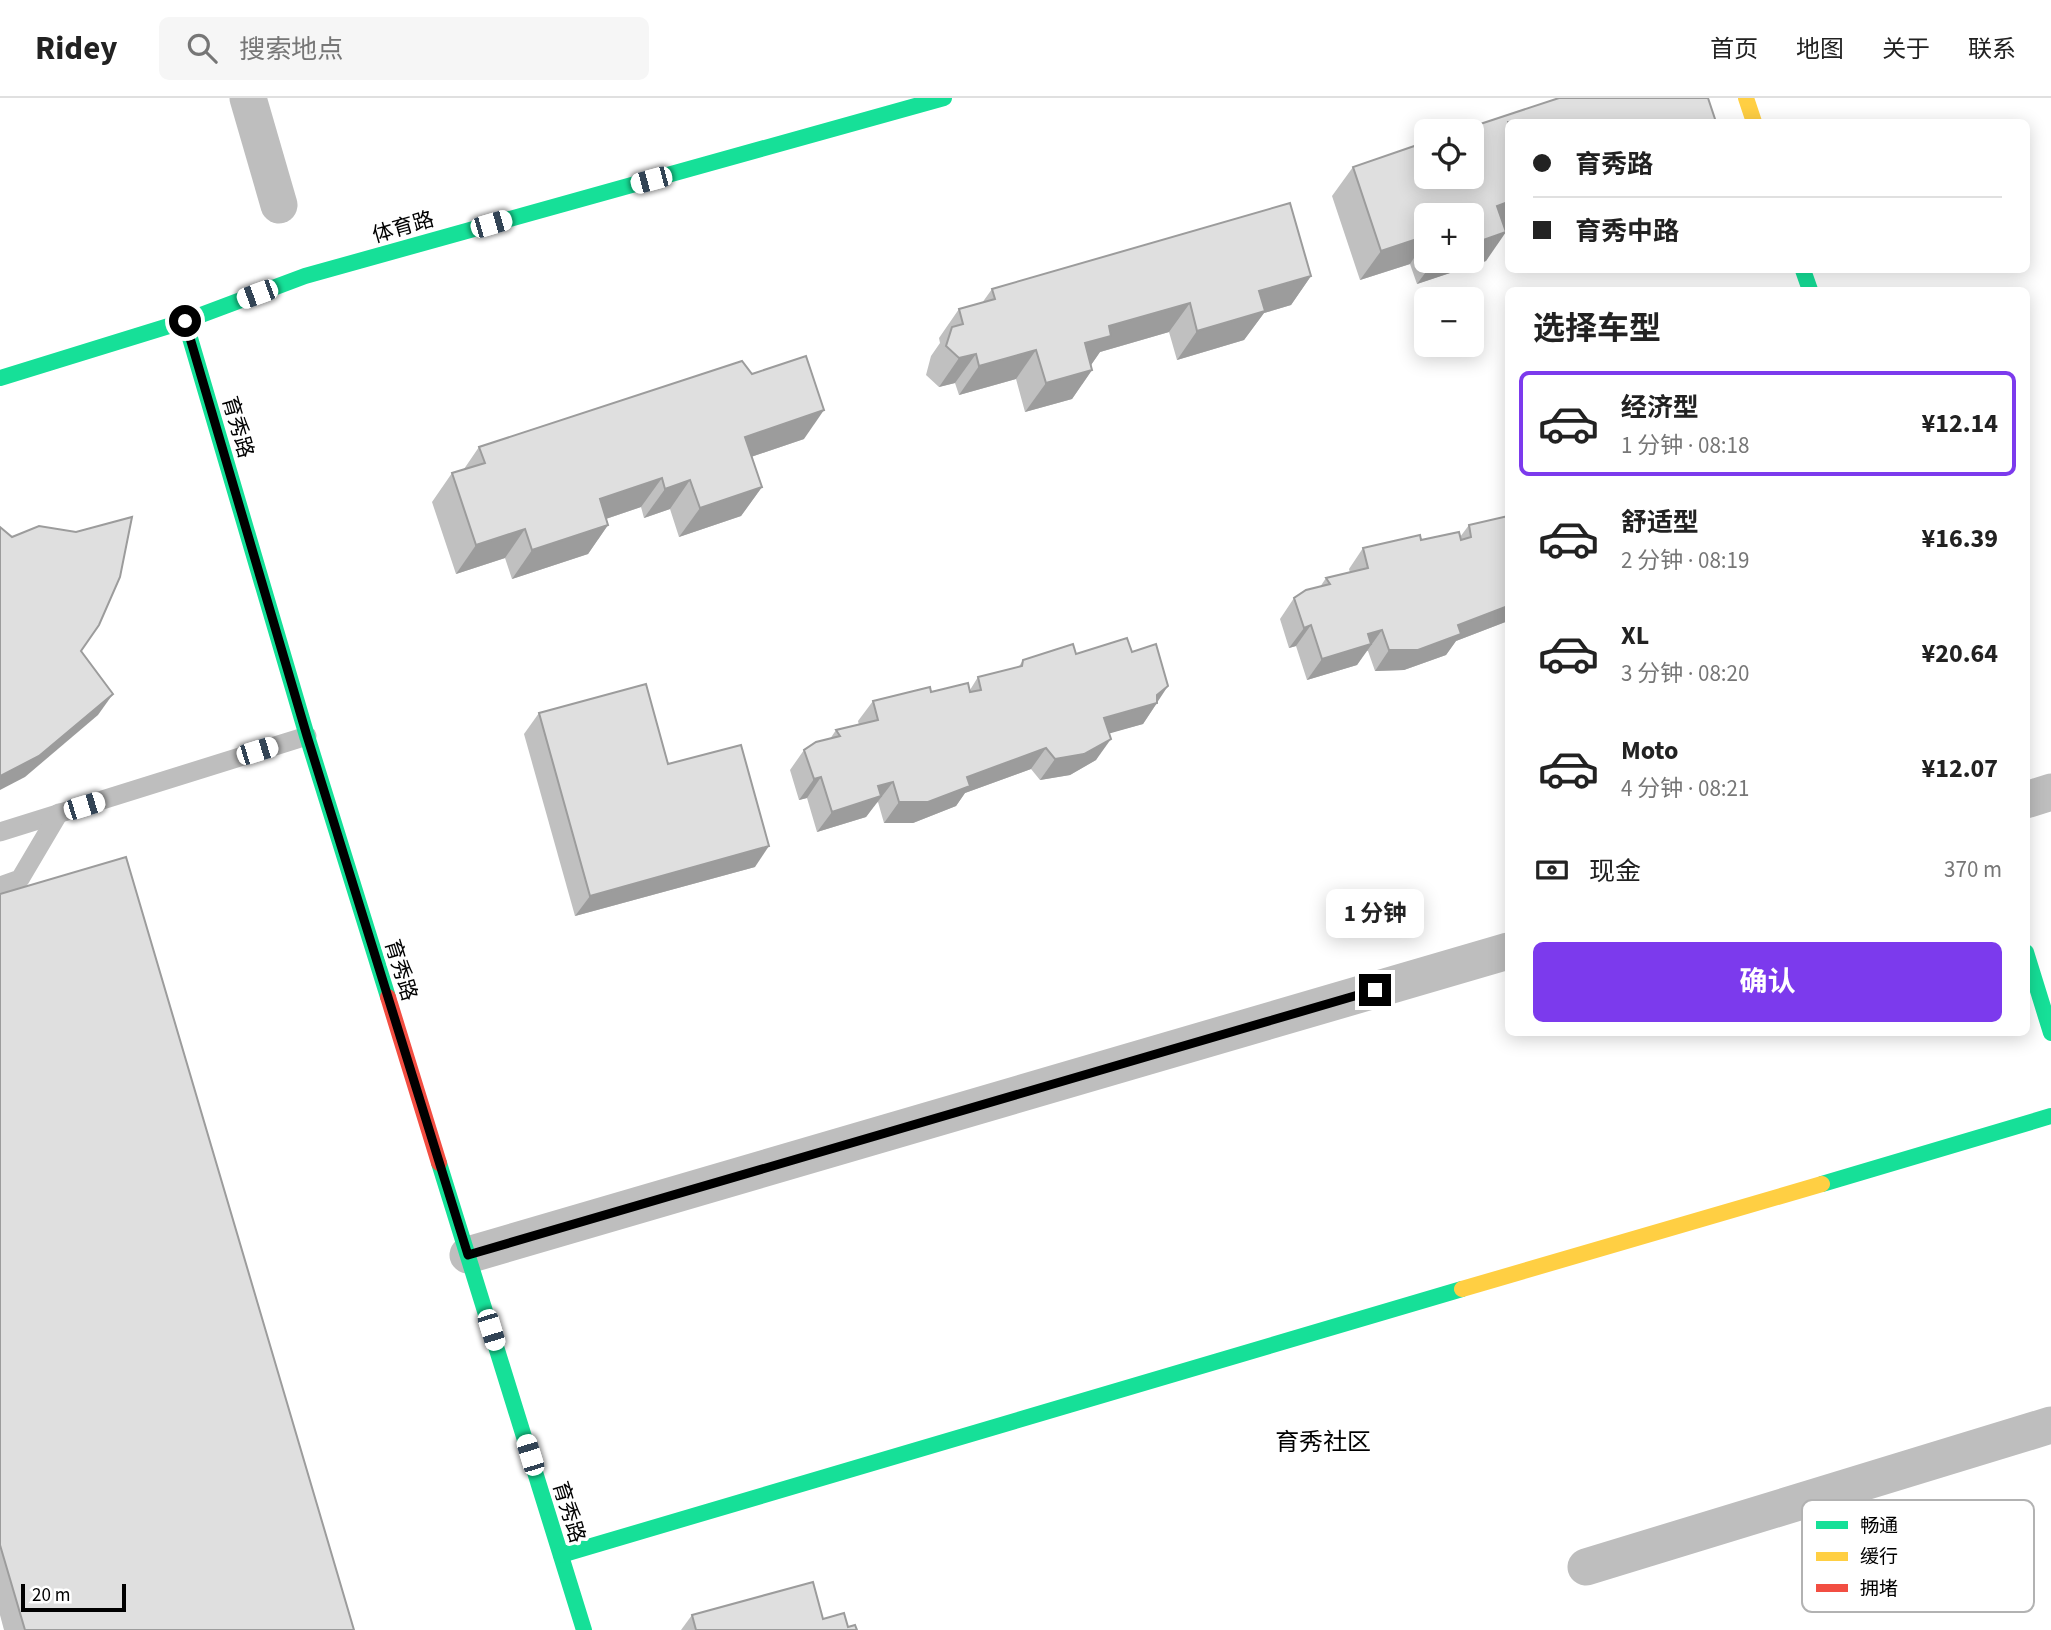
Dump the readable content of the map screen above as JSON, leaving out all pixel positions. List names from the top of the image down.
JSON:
{
  "streets": {
    "street": ["体育路", "育秀路"]
  },
  "crossings": [
    ["体育路", "育秀路"]
  ],
  "districts": ["育秀社区"],
  "legend": ["畅通", "缓行", "拥堵"],
  "scale_bar": "20 m",
  "page": {
    "header": "Ridey",
    "search": "搜索地点",
    "nav": [
      "首页",
      "地图",
      "关于",
      "联系"
    ],
    "map_buttons": ["+", "−"],
    "banner": ["育秀路", "育秀中路"],
    "heading": "选择车型",
    "list": [
      {
        "name": "经济型",
        "note": "1 分钟 · 08:18",
        "value": "¥12.14"
      },
      {
        "name": "舒适型",
        "note": "2 分钟 · 08:19",
        "value": "¥16.39"
      },
      {
        "name": "XL",
        "note": "3 分钟 · 08:20",
        "value": "¥20.64"
      },
      {
        "name": "Moto",
        "note": "4 分钟 · 08:21",
        "value": "¥12.07"
      }
    ],
    "pay": ["现金", "370 m"],
    "bubble": "1 分钟",
    "buttons": "确认",
    "scale": "20 m"
  }
}
